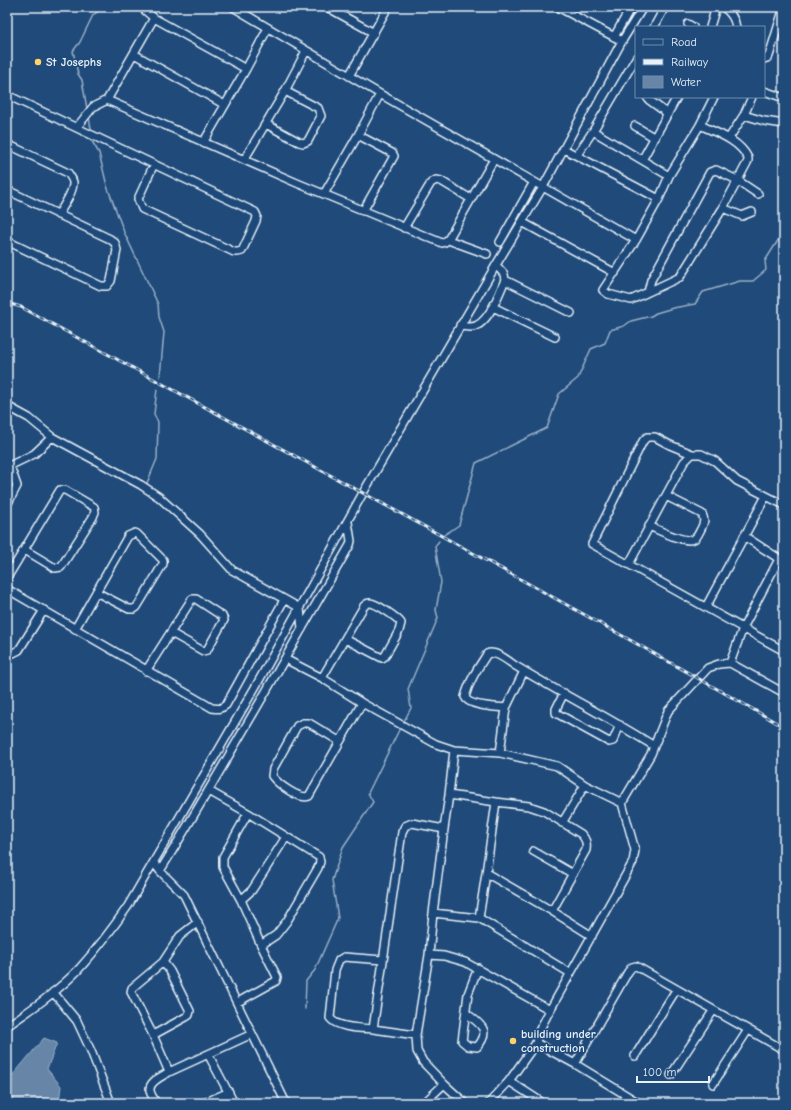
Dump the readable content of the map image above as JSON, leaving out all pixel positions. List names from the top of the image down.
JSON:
{
  "places": ["St Josephs", "building under construction"],
  "legend": ["Road", "Railway", "Water"],
  "scale_bar": "100 m"
}
